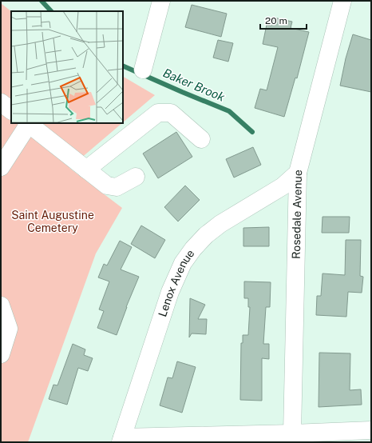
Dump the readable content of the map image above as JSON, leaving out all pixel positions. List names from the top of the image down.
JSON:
{
  "streets": {
    "street": ["Rosedale Avenue", "Lenox Avenue"]
  },
  "crossings": [
    ["Rosedale Avenue", "Lenox Avenue"]
  ],
  "water": ["Baker Brook"],
  "parks": ["Saint Augustine Cemetery"],
  "scale_bar": "20 m"
}
